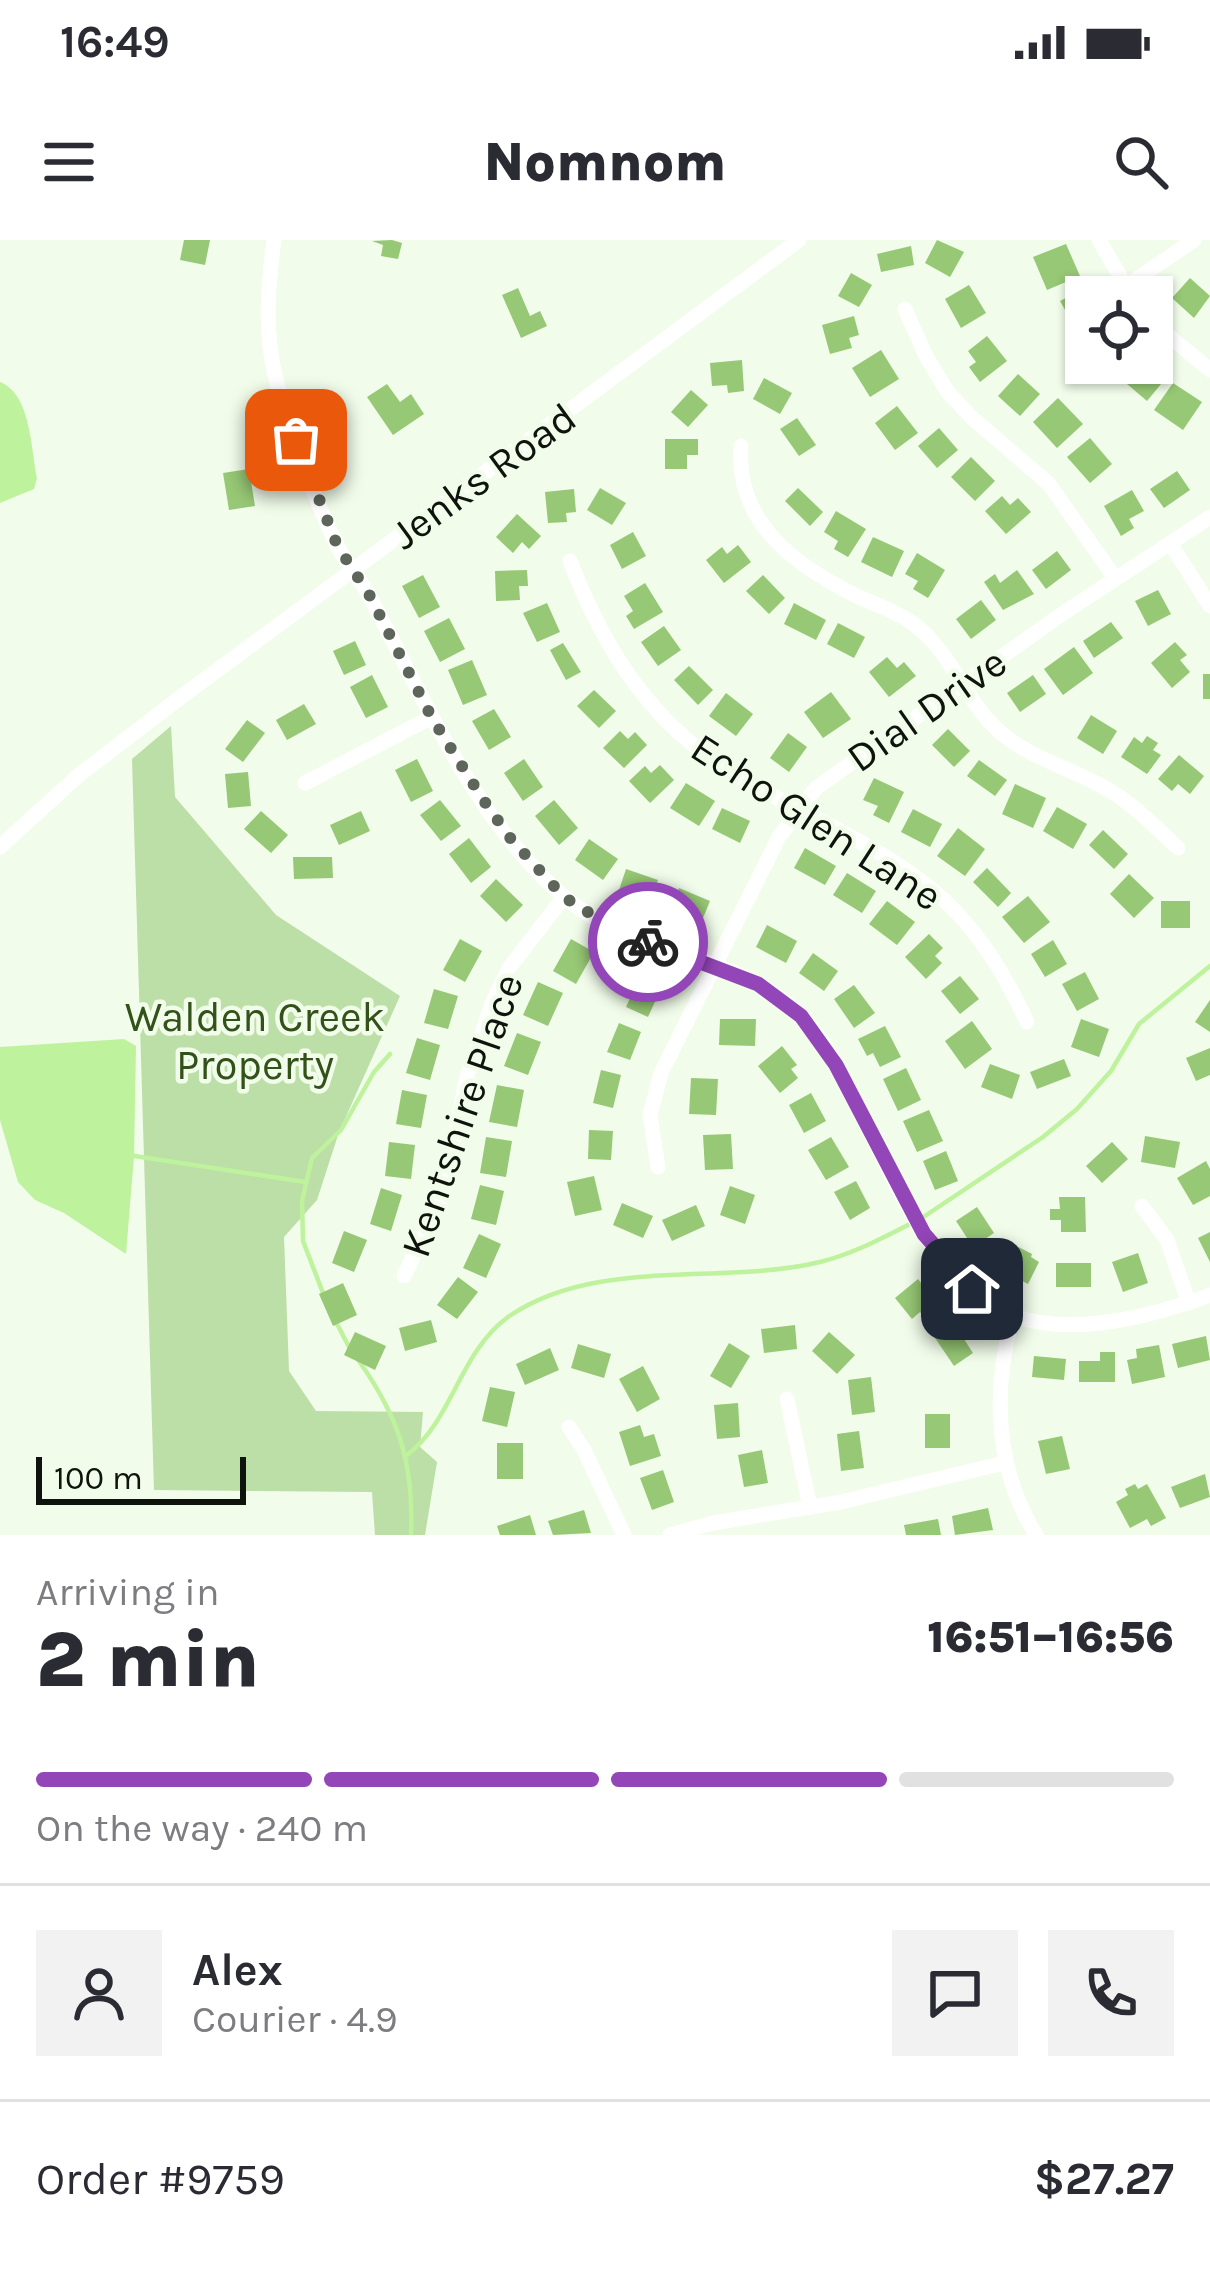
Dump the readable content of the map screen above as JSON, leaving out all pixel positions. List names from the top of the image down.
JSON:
{
  "streets": {
    "street": [
      "Jenks Road",
      "Dial Drive",
      "Echo Glen Lane",
      "Kentshire Place"
    ]
  },
  "crossings": [
    ["Dial Drive", "Echo Glen Lane"]
  ],
  "parks": ["Walden Creek Property"],
  "scale_bar": "100 m",
  "page": {
    "status": "16:49",
    "header": "Nomnom",
    "scale": "100 m",
    "heading": ["2 min", "Arriving in", "16:51–16:56"],
    "panel": [
      "Alex",
      "Courier · 4.9",
      "Order #9759",
      "$27.27"
    ],
    "bar": "On the way · 240 m"
  }
}
